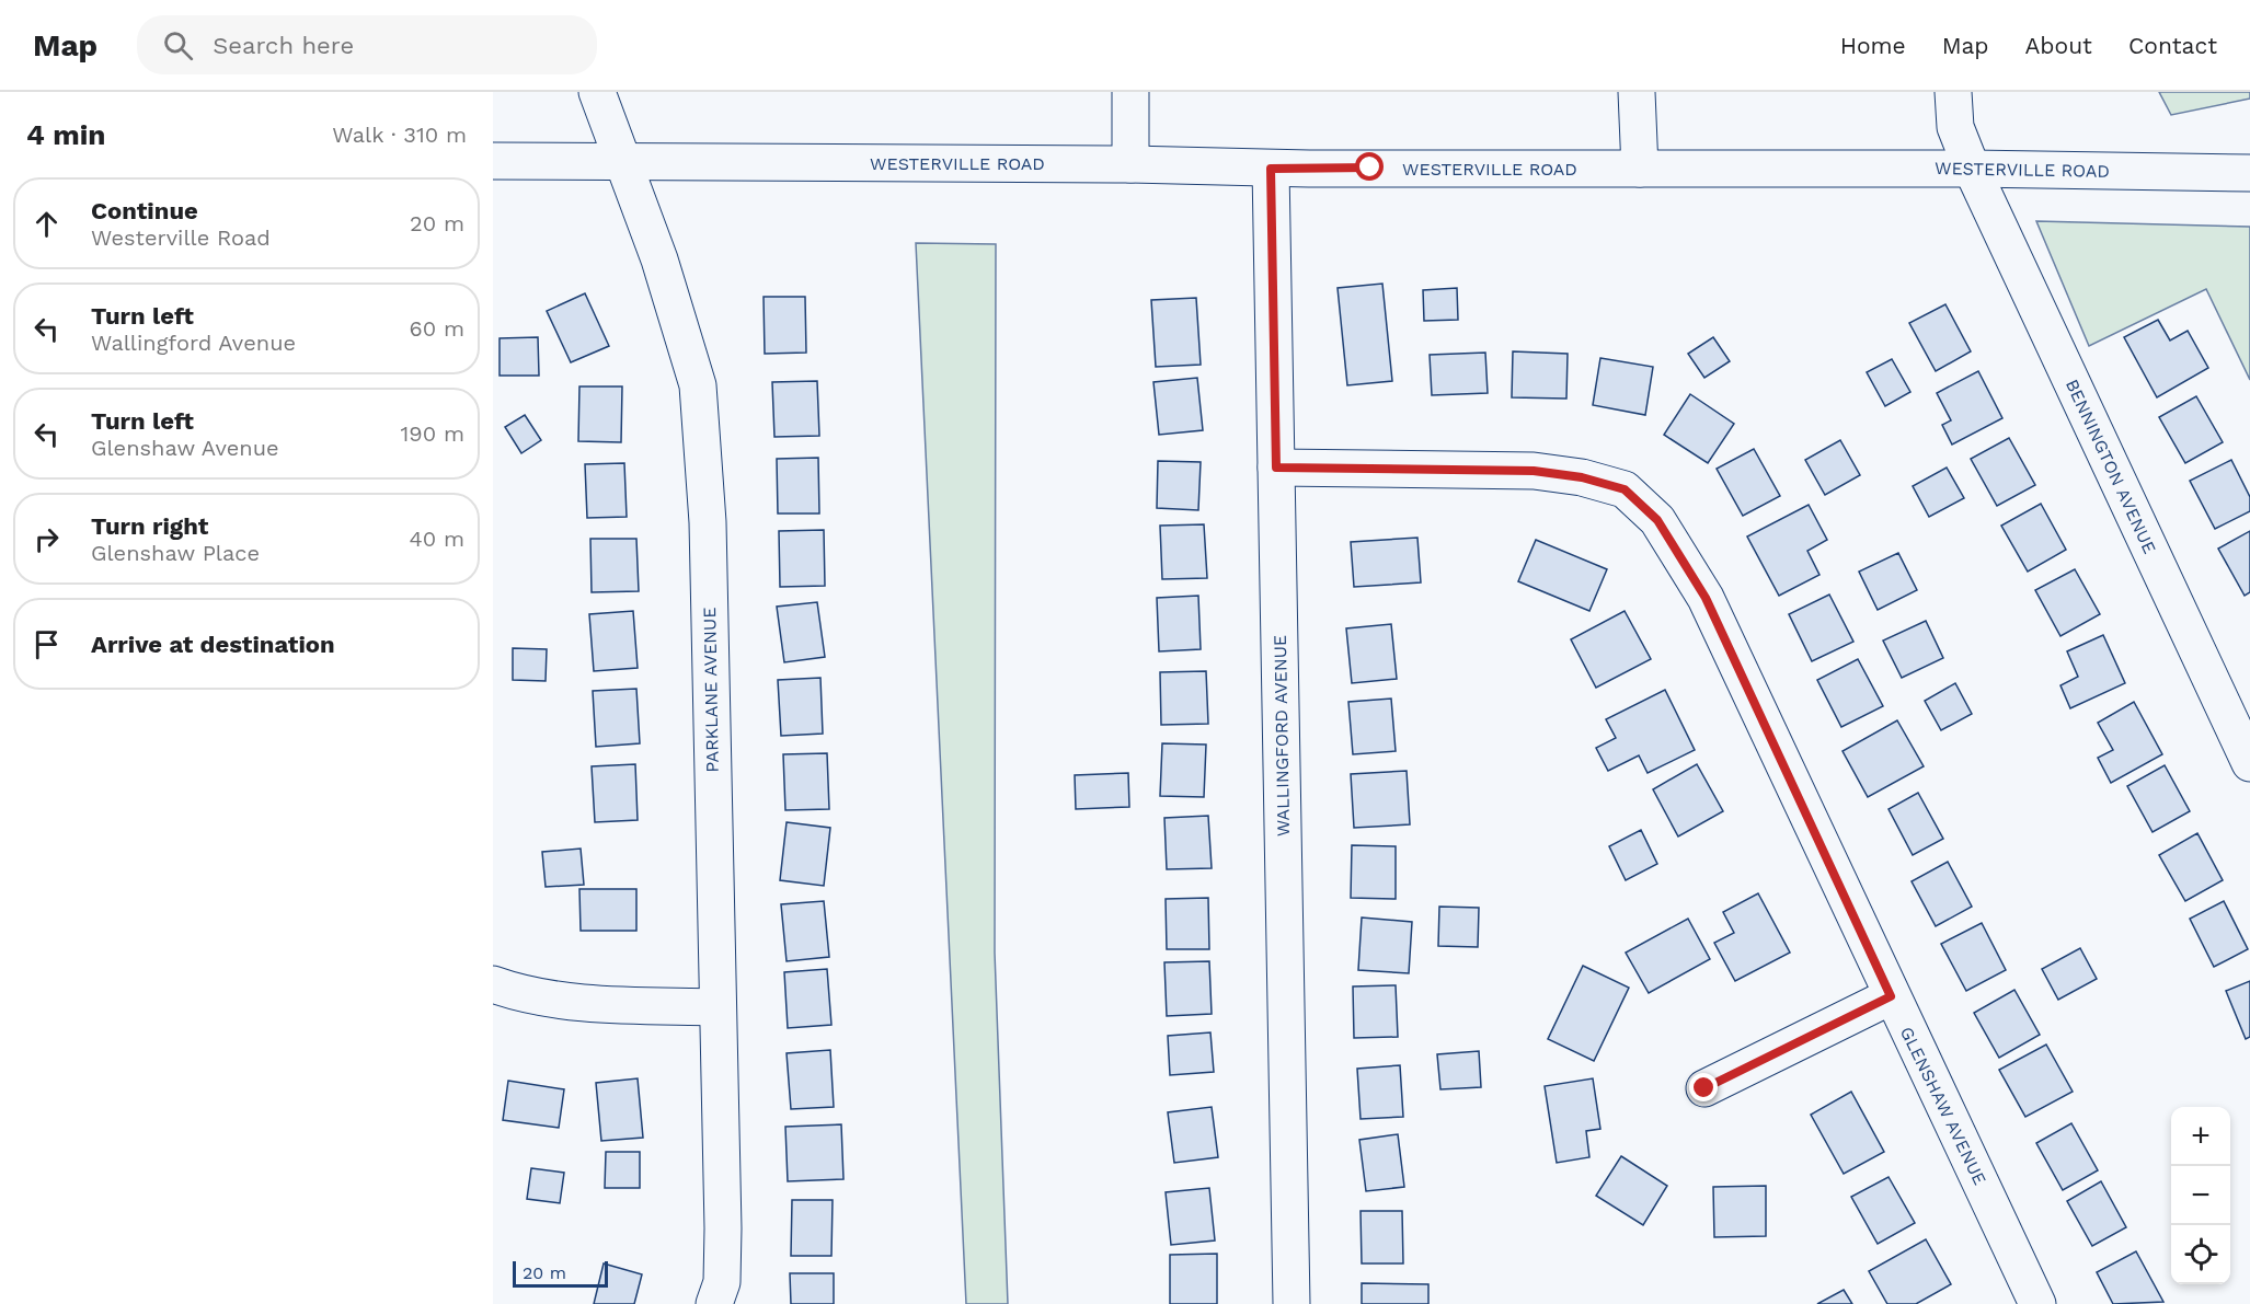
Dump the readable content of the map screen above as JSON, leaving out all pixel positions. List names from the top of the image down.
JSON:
{
  "streets": {
    "street": [
      "WESTERVILLE ROAD",
      "BENNINGTON AVENUE",
      "PARKLANE AVENUE",
      "WALLINGFORD AVENUE",
      "GLENSHAW AVENUE"
    ]
  },
  "crossings": [
    ["WESTERVILLE ROAD", "BENNINGTON AVENUE"],
    ["WESTERVILLE ROAD", "PARKLANE AVENUE"],
    ["WESTERVILLE ROAD", "WALLINGFORD AVENUE"],
    ["WALLINGFORD AVENUE", "GLENSHAW AVENUE"]
  ],
  "scale_bar": "20 m",
  "page": {
    "header": "Map",
    "search": "Search here",
    "nav": [
      "Home",
      "Map",
      "About",
      "Contact"
    ],
    "heading": ["4 min", "Walk · 310 m"],
    "list": [
      ["Continue", "Westerville Road", "20 m"],
      ["Turn left", "Wallingford Avenue", "60 m"],
      ["Turn left", "Glenshaw Avenue", "190 m"],
      ["Turn right", "Glenshaw Place", "40 m"],
      "Arrive at destination"
    ],
    "map_buttons": ["+", "−"],
    "scale": "20 m"
  }
}
